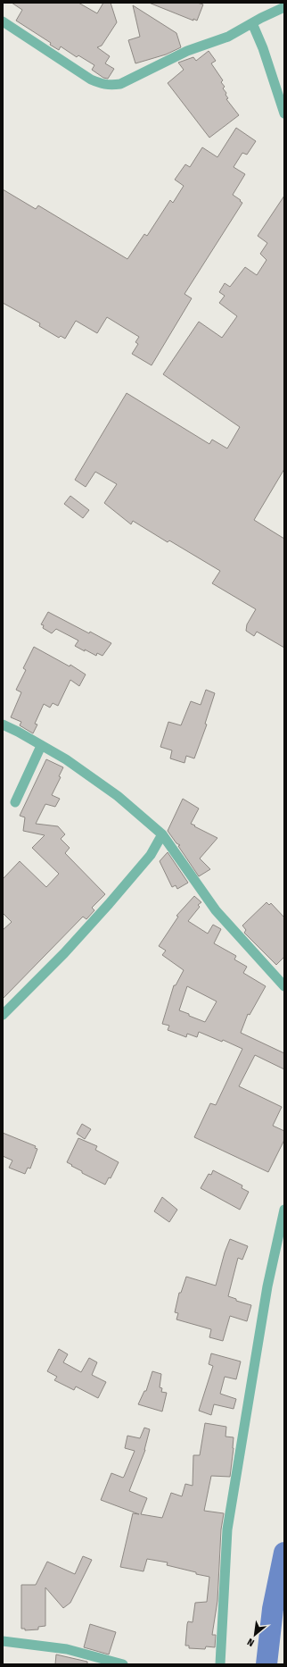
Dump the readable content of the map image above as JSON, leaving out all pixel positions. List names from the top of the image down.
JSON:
{
  "north": "bottom left"
}
